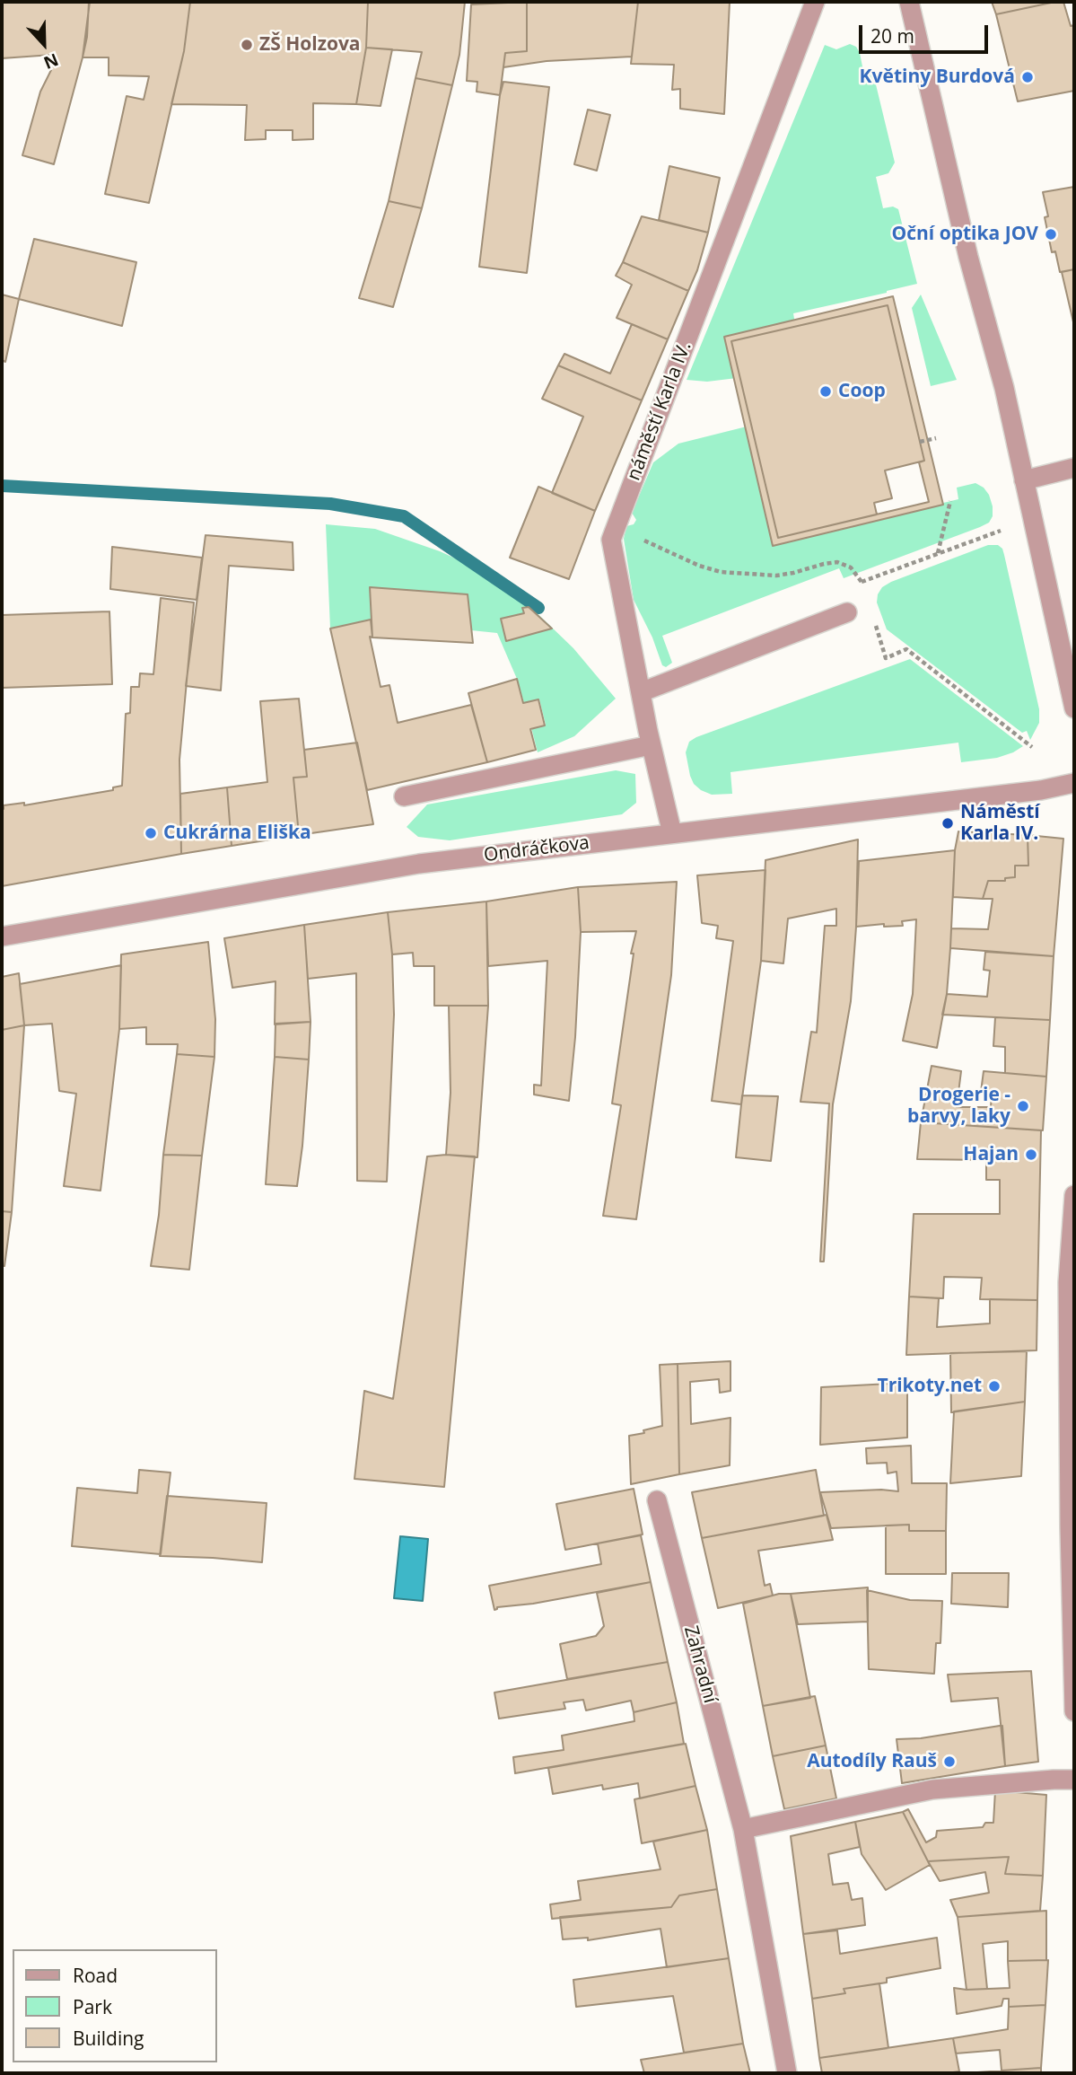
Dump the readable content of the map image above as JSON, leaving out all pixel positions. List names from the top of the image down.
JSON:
{
  "streets": {
    "street": ["náměstí Karla IV.", "Ondráčkova", "Zahradní"]
  },
  "crossings": [
    ["náměstí Karla IV.", "Ondráčkova"]
  ],
  "places": [
    "ZŠ Holzova",
    "Květiny Burdová",
    "Oční optika JOV",
    "Coop",
    "Náměstí Karla IV.",
    "Cukrárna Eliška",
    "Drogerie - barvy, laky",
    "Hajan",
    "Trikoty.net",
    "Autodíly Rauš"
  ],
  "legend": ["Road", "Park", "Building"],
  "scale_bar": "20 m",
  "north": "bottom"
}
